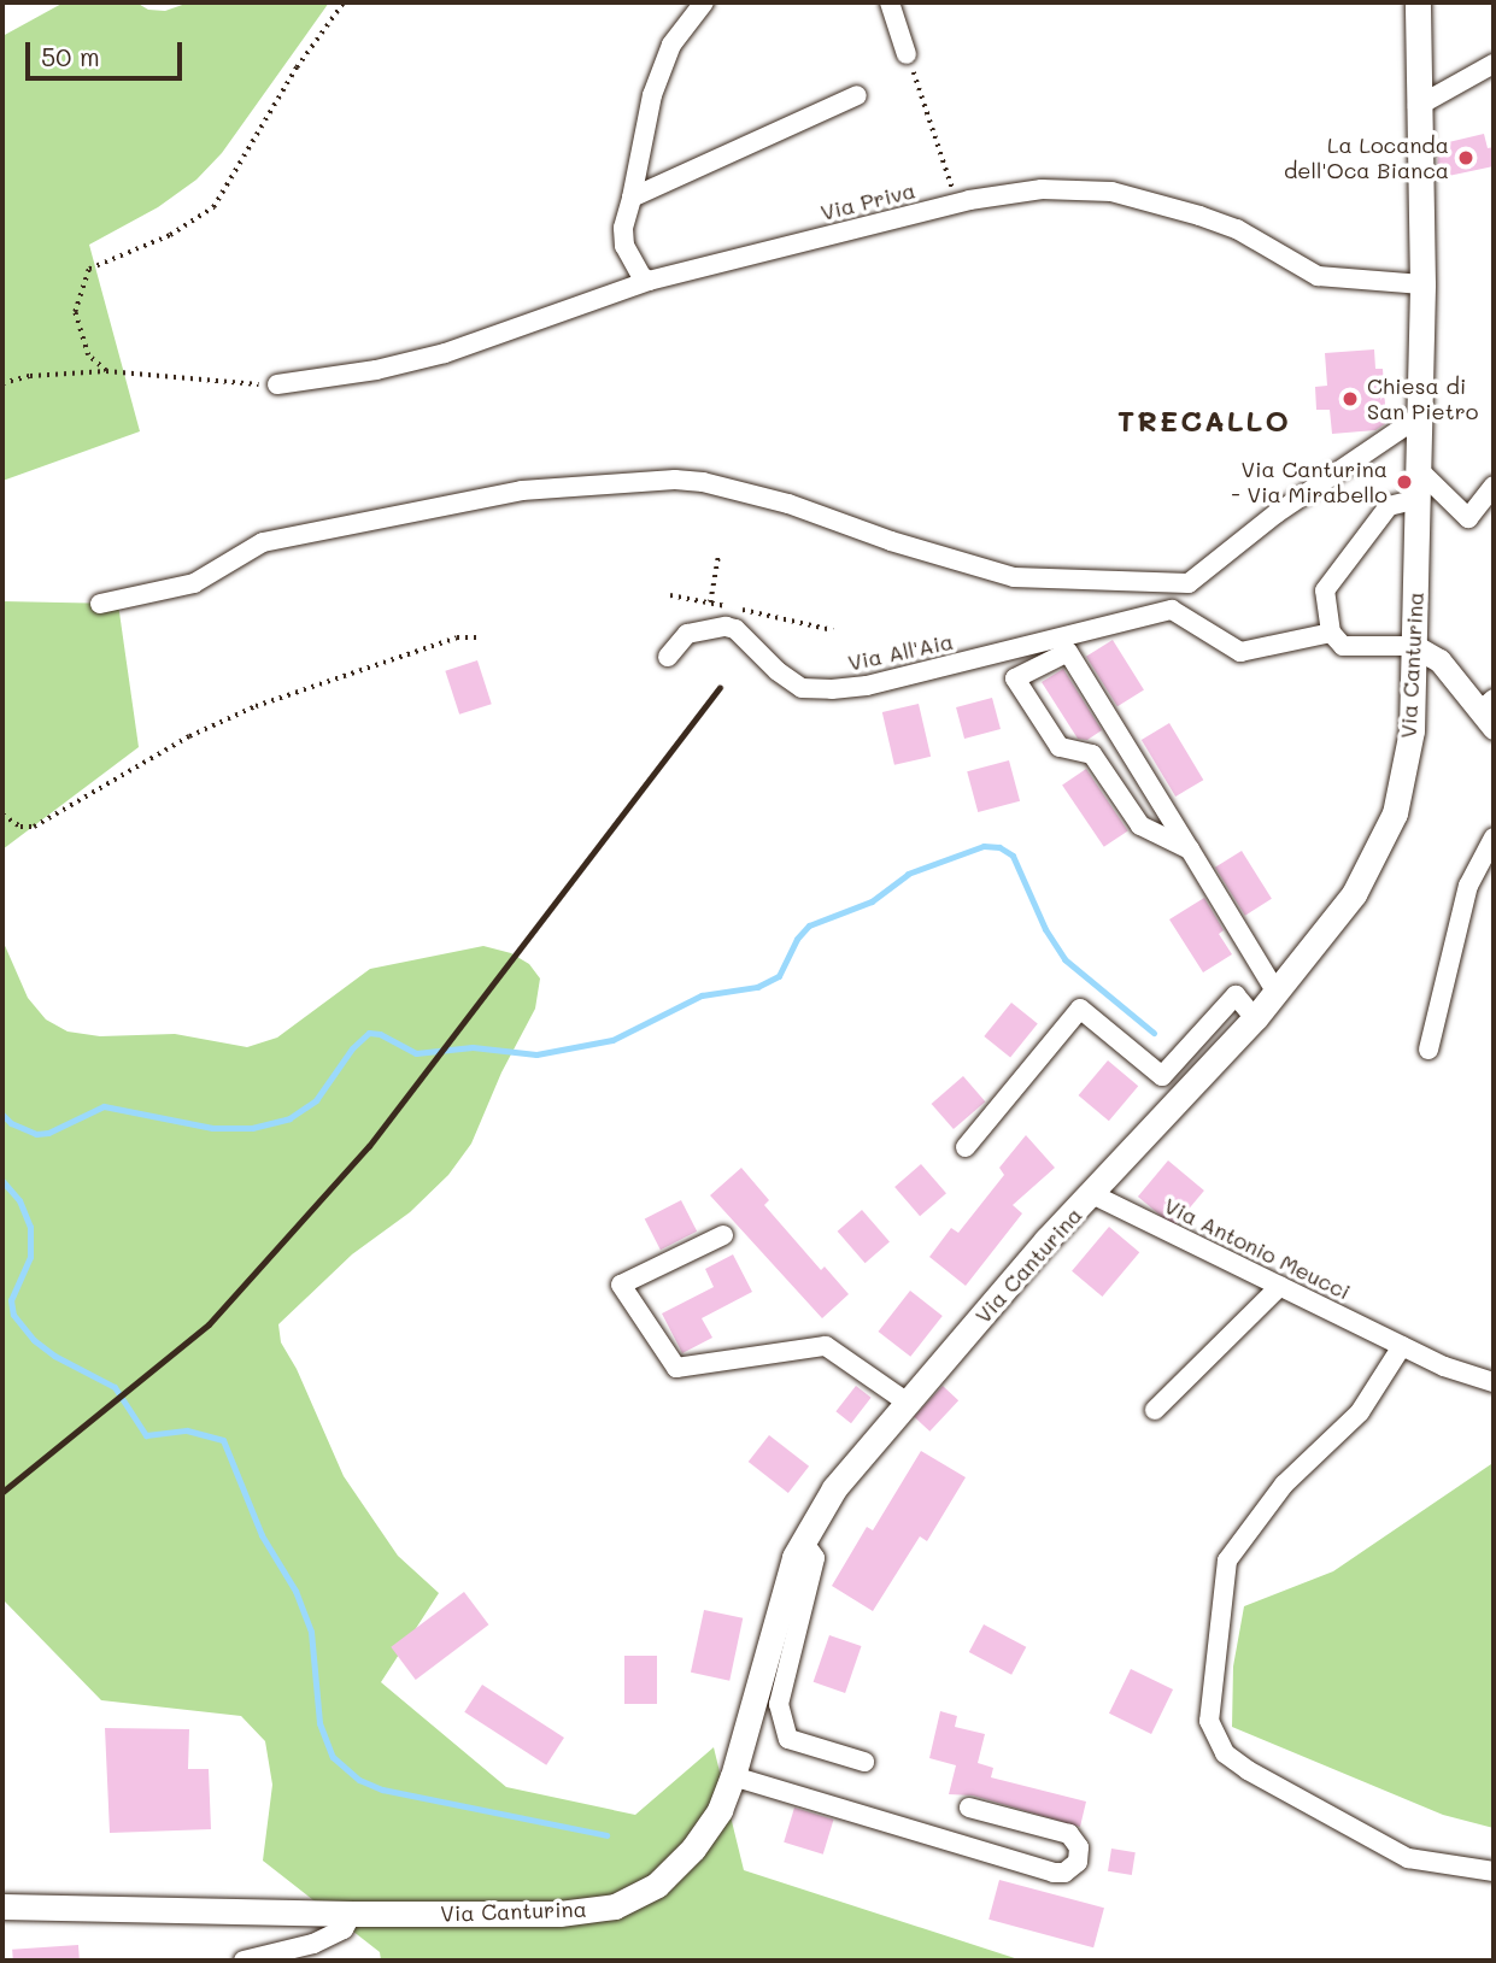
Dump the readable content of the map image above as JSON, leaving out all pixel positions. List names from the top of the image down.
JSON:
{
  "streets": {
    "main road": ["Via Canturina"],
    "street": ["Via Priva", "Via All'Aia", "Via Antonio Meucci"]
  },
  "crossings": [
    ["Via Priva", "Via Canturina"],
    ["Via Canturina", "Via Antonio Meucci"]
  ],
  "districts": ["TRECALLO"],
  "places": ["La Locanda dell'Oca Bianca", "Chiesa di San Pietro", "Via Canturina - Via Mirabello"],
  "scale_bar": "50 m"
}
